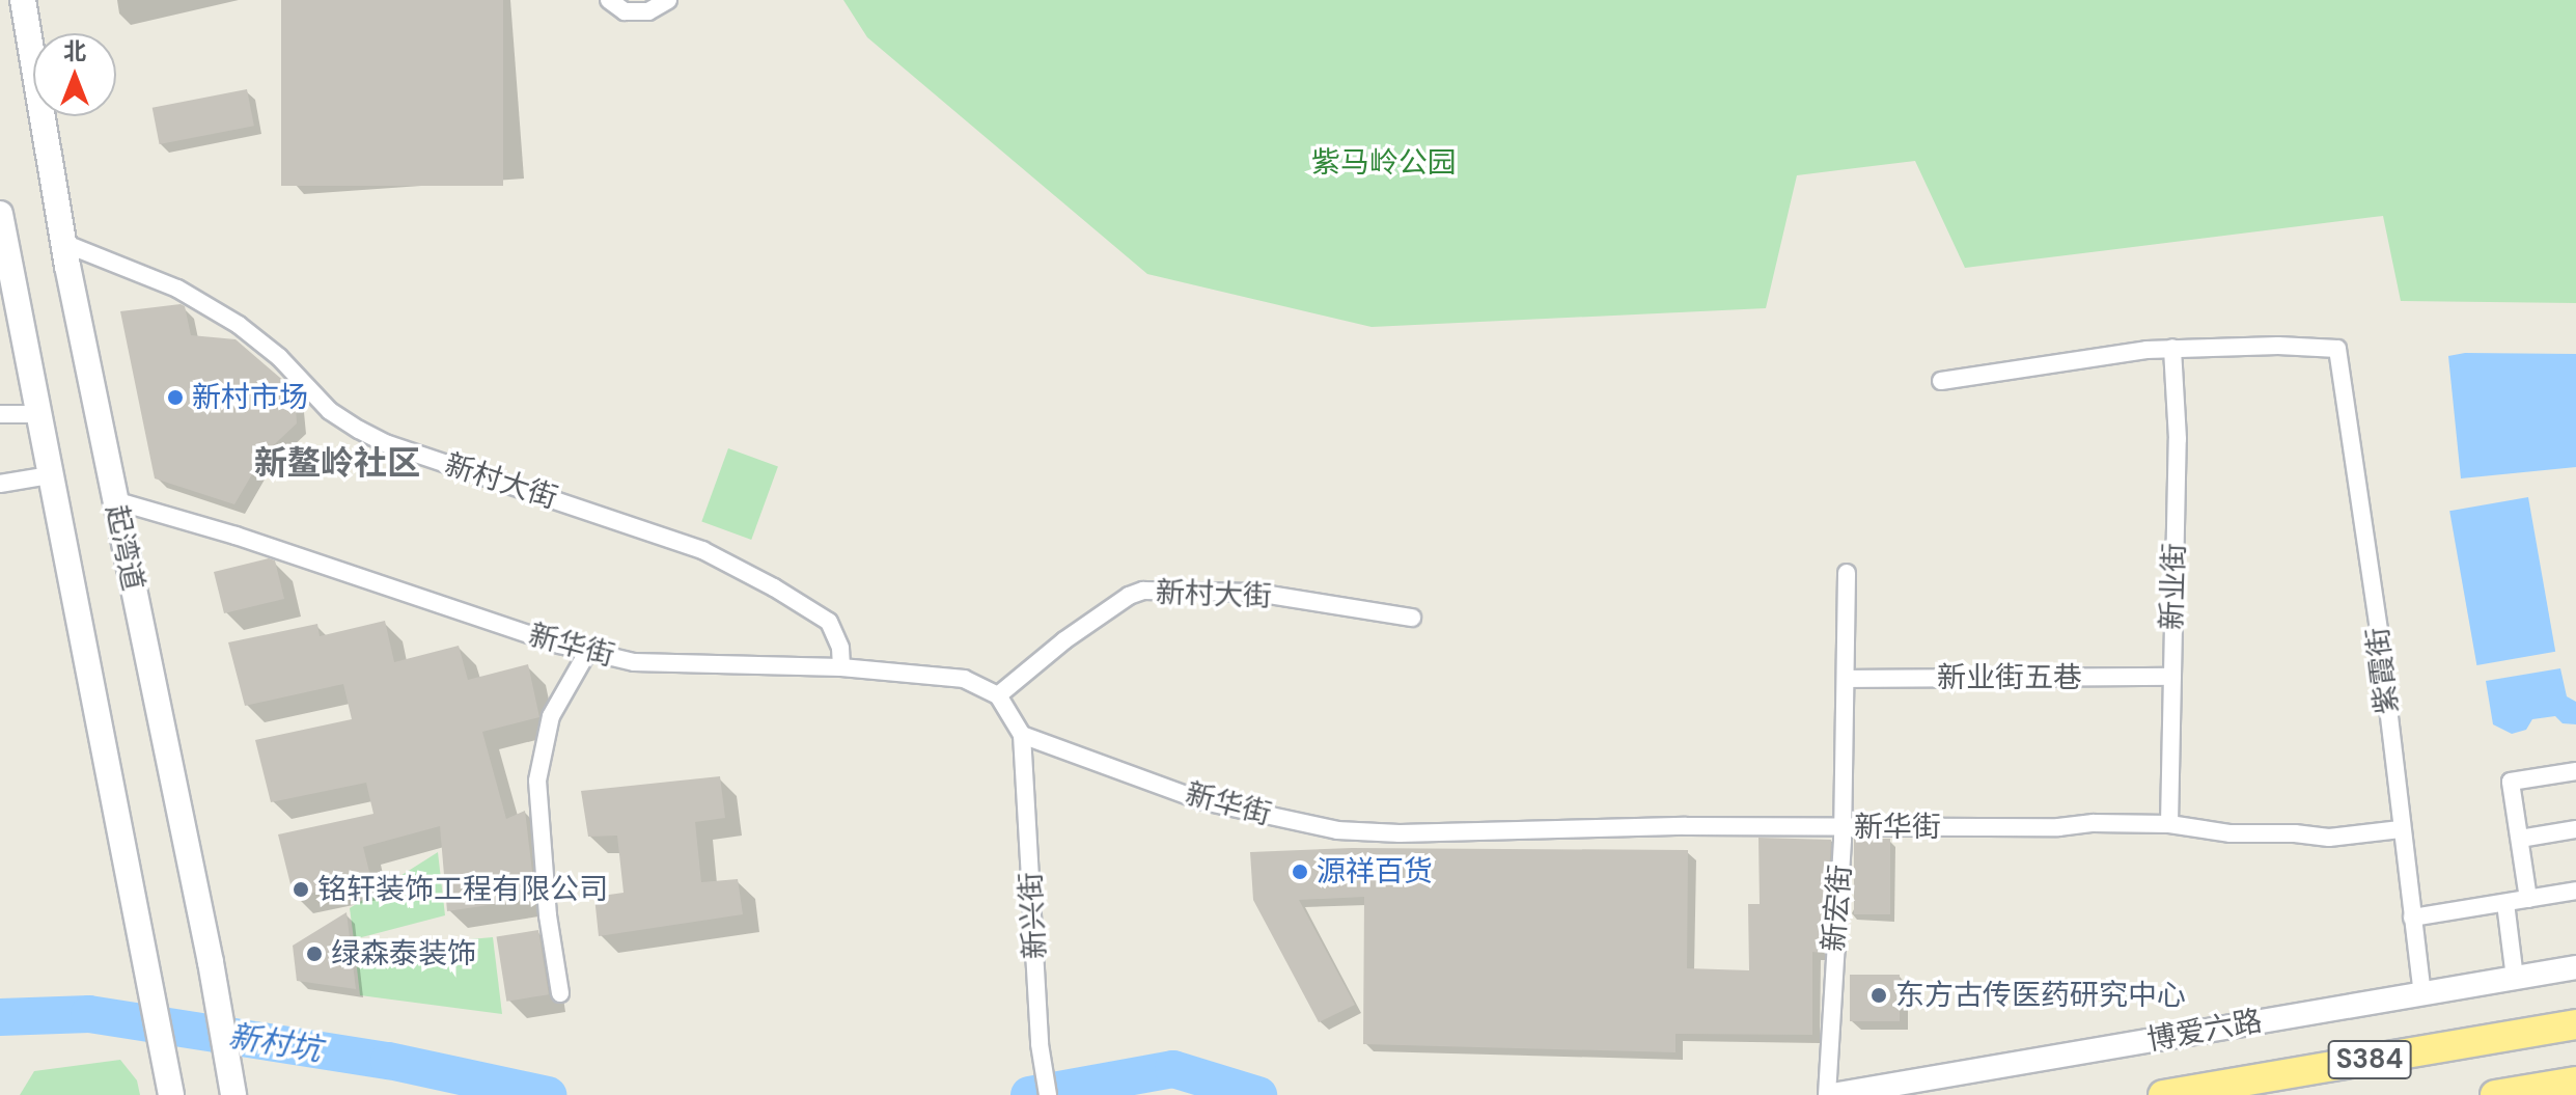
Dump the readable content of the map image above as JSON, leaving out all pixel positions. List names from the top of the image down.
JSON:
{
  "streets": {
    "highway": ["博爱六路", "S384"],
    "main road": ["起湾道"],
    "street": [
      "新村大街",
      "新业街",
      "新华街",
      "紫霞街",
      "新业街五巷",
      "新宏街",
      "新兴街"
    ]
  },
  "crossings": [
    ["新村大街", "起湾道"],
    ["新村大街", "新华街"],
    ["起湾道", "新华街"],
    ["新业街", "新华街"],
    ["新业街", "紫霞街"],
    ["新业街", "新业街五巷"],
    ["新华街", "紫霞街"],
    ["新华街", "新宏街"],
    ["新华街", "新兴街"],
    ["紫霞街", "博爱六路"],
    ["新业街五巷", "新宏街"],
    ["新宏街", "博爱六路"]
  ],
  "districts": ["新鳌岭社区"],
  "water": ["新村坑"],
  "parks": ["紫马岭公园"],
  "places": [
    "新村市场",
    "源祥百货",
    "铭轩装饰工程有限公司",
    "绿森泰装饰",
    "东方古传医药研究中心"
  ],
  "north": "top"
}
